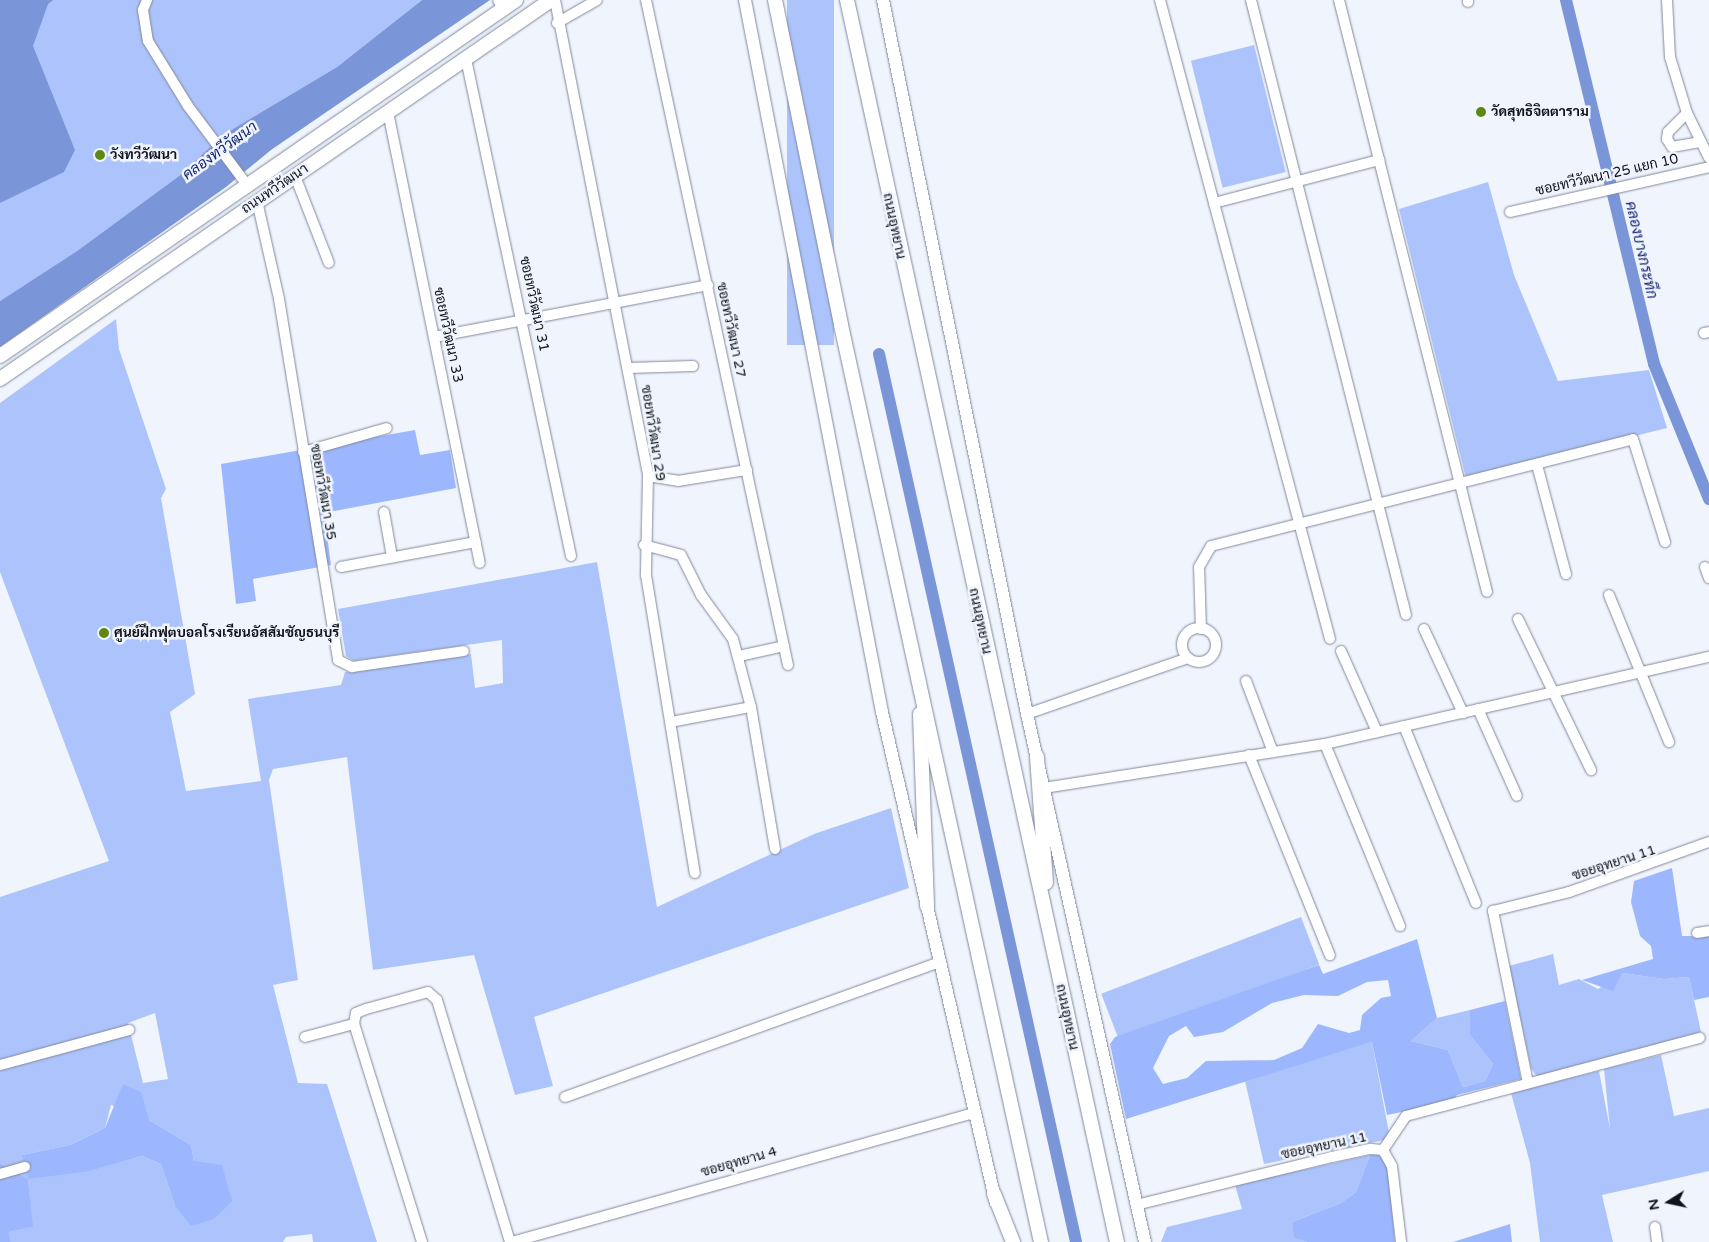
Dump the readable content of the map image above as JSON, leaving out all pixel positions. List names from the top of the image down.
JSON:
{
  "streets": {
    "main road": ["ถนนทวีวัฒนา", "ถนนอุทยาน"],
    "street": [
      "ซอยทวีวัฒนา 25 แยก 10",
      "ซอยทวีวัฒนา 31",
      "ซอยทวีวัฒนา 27",
      "ซอยทวีวัฒนา 33",
      "ซอยทวีวัฒนา 29",
      "ซอยทวีวัฒนา 35",
      "ซอยอุทยาน 11",
      "ซอยอุทยาน 4"
    ]
  },
  "crossings": [
    ["ถนนทวีวัฒนา", "ซอยทวีวัฒนา 31"],
    ["ถนนทวีวัฒนา", "ซอยทวีวัฒนา 33"],
    ["ถนนทวีวัฒนา", "ซอยทวีวัฒนา 29"],
    ["ถนนทวีวัฒนา", "ซอยทวีวัฒนา 35"],
    ["ถนนอุทยาน", "ซอยอุทยาน 11"]
  ],
  "water": ["คลองทวีวัฒนา", "คลองบางกระทึก"],
  "places": ["วัดสุทธิจิตตาราม", "วังทวีวัฒนา", "ศูนย์ฝึกฟุตบอลโรงเรียนอัสสัมชัญธนบุรี"],
  "north": "left"
}
